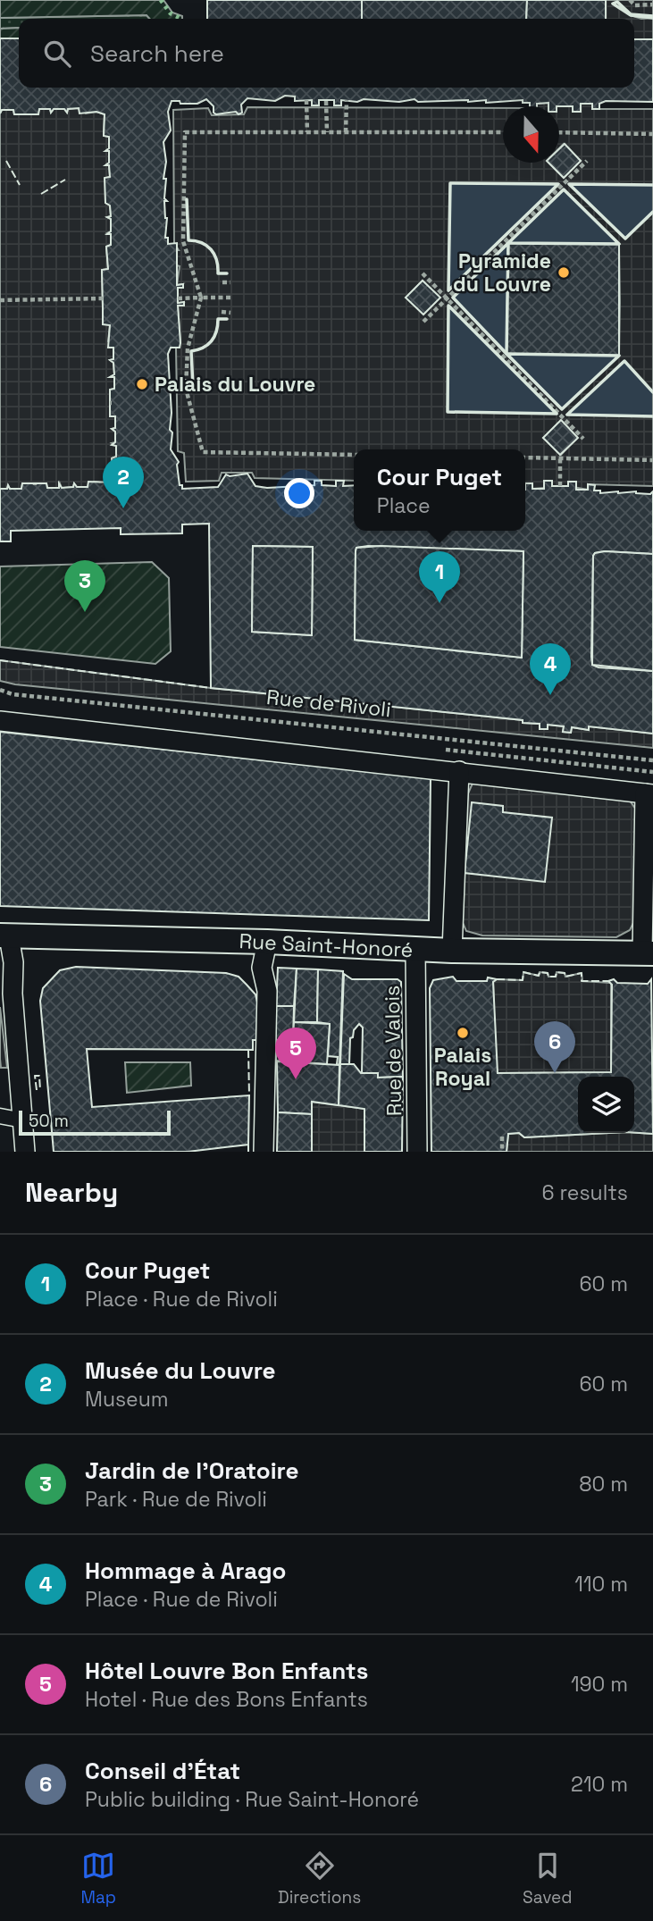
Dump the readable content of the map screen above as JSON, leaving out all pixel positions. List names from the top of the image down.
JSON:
{
  "streets": {
    "street": ["Rue Saint-Honoré", "Rue de Valois"],
    "path": ["Rue de Rivoli"]
  },
  "crossings": [
    ["Rue Saint-Honoré", "Rue de Valois"]
  ],
  "places": ["Pyramide du Louvre", "Palais du Louvre", "Palais Royal"],
  "scale_bar": "50 m",
  "north": "bottom",
  "page": {
    "search": "Search here",
    "popup": ["Cour Puget", "Place"],
    "pins": [
      "2",
      "1",
      "3",
      "4",
      "6",
      "5"
    ],
    "scale": "50 m",
    "heading": ["Nearby", "6 results"],
    "list": [
      {
        "mark": "1",
        "name": "Cour Puget",
        "note": "Place · Rue de Rivoli",
        "value": "60 m"
      },
      {
        "mark": "2",
        "name": "Musée du Louvre",
        "note": "Museum",
        "value": "60 m"
      },
      {
        "mark": "3",
        "name": "Jardin de l'Oratoire",
        "note": "Park · Rue de Rivoli",
        "value": "80 m"
      },
      {
        "mark": "4",
        "name": "Hommage à Arago",
        "note": "Place · Rue de Rivoli",
        "value": "110 m"
      },
      {
        "mark": "5",
        "name": "Hôtel Louvre Bon Enfants",
        "note": "Hotel · Rue des Bons Enfants",
        "value": "190 m"
      },
      {
        "mark": "6",
        "name": "Conseil d'État",
        "note": "Public building · Rue Saint-Honoré",
        "value": "210 m"
      }
    ],
    "nav": ["Map", "Directions", "Saved"]
  }
}
